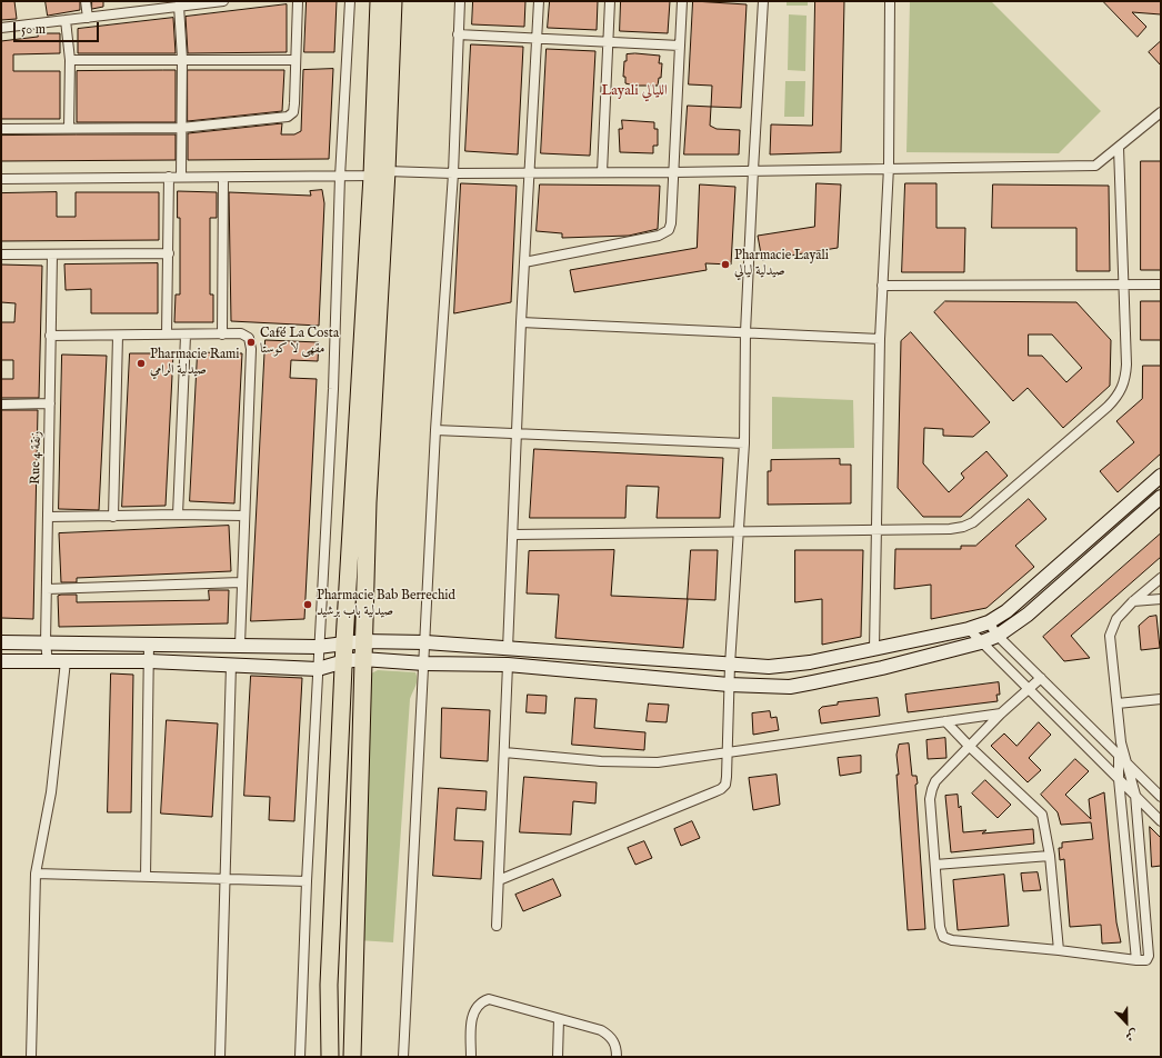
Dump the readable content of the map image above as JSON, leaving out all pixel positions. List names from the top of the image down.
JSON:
{
  "streets": {
    "street": ["Rue 4 زنقة"]
  },
  "districts": ["Layali الليالي"],
  "places": [
    "Pharmacie Layali صيدلية ليالي",
    "Café La Costa مقهى لا كوستا",
    "Pharmacie Rami صيدلية الرامي",
    "Pharmacie Bab Berrechid صيدلية باب برشيد"
  ],
  "scale_bar": "50 m",
  "north": "bottom"
}
